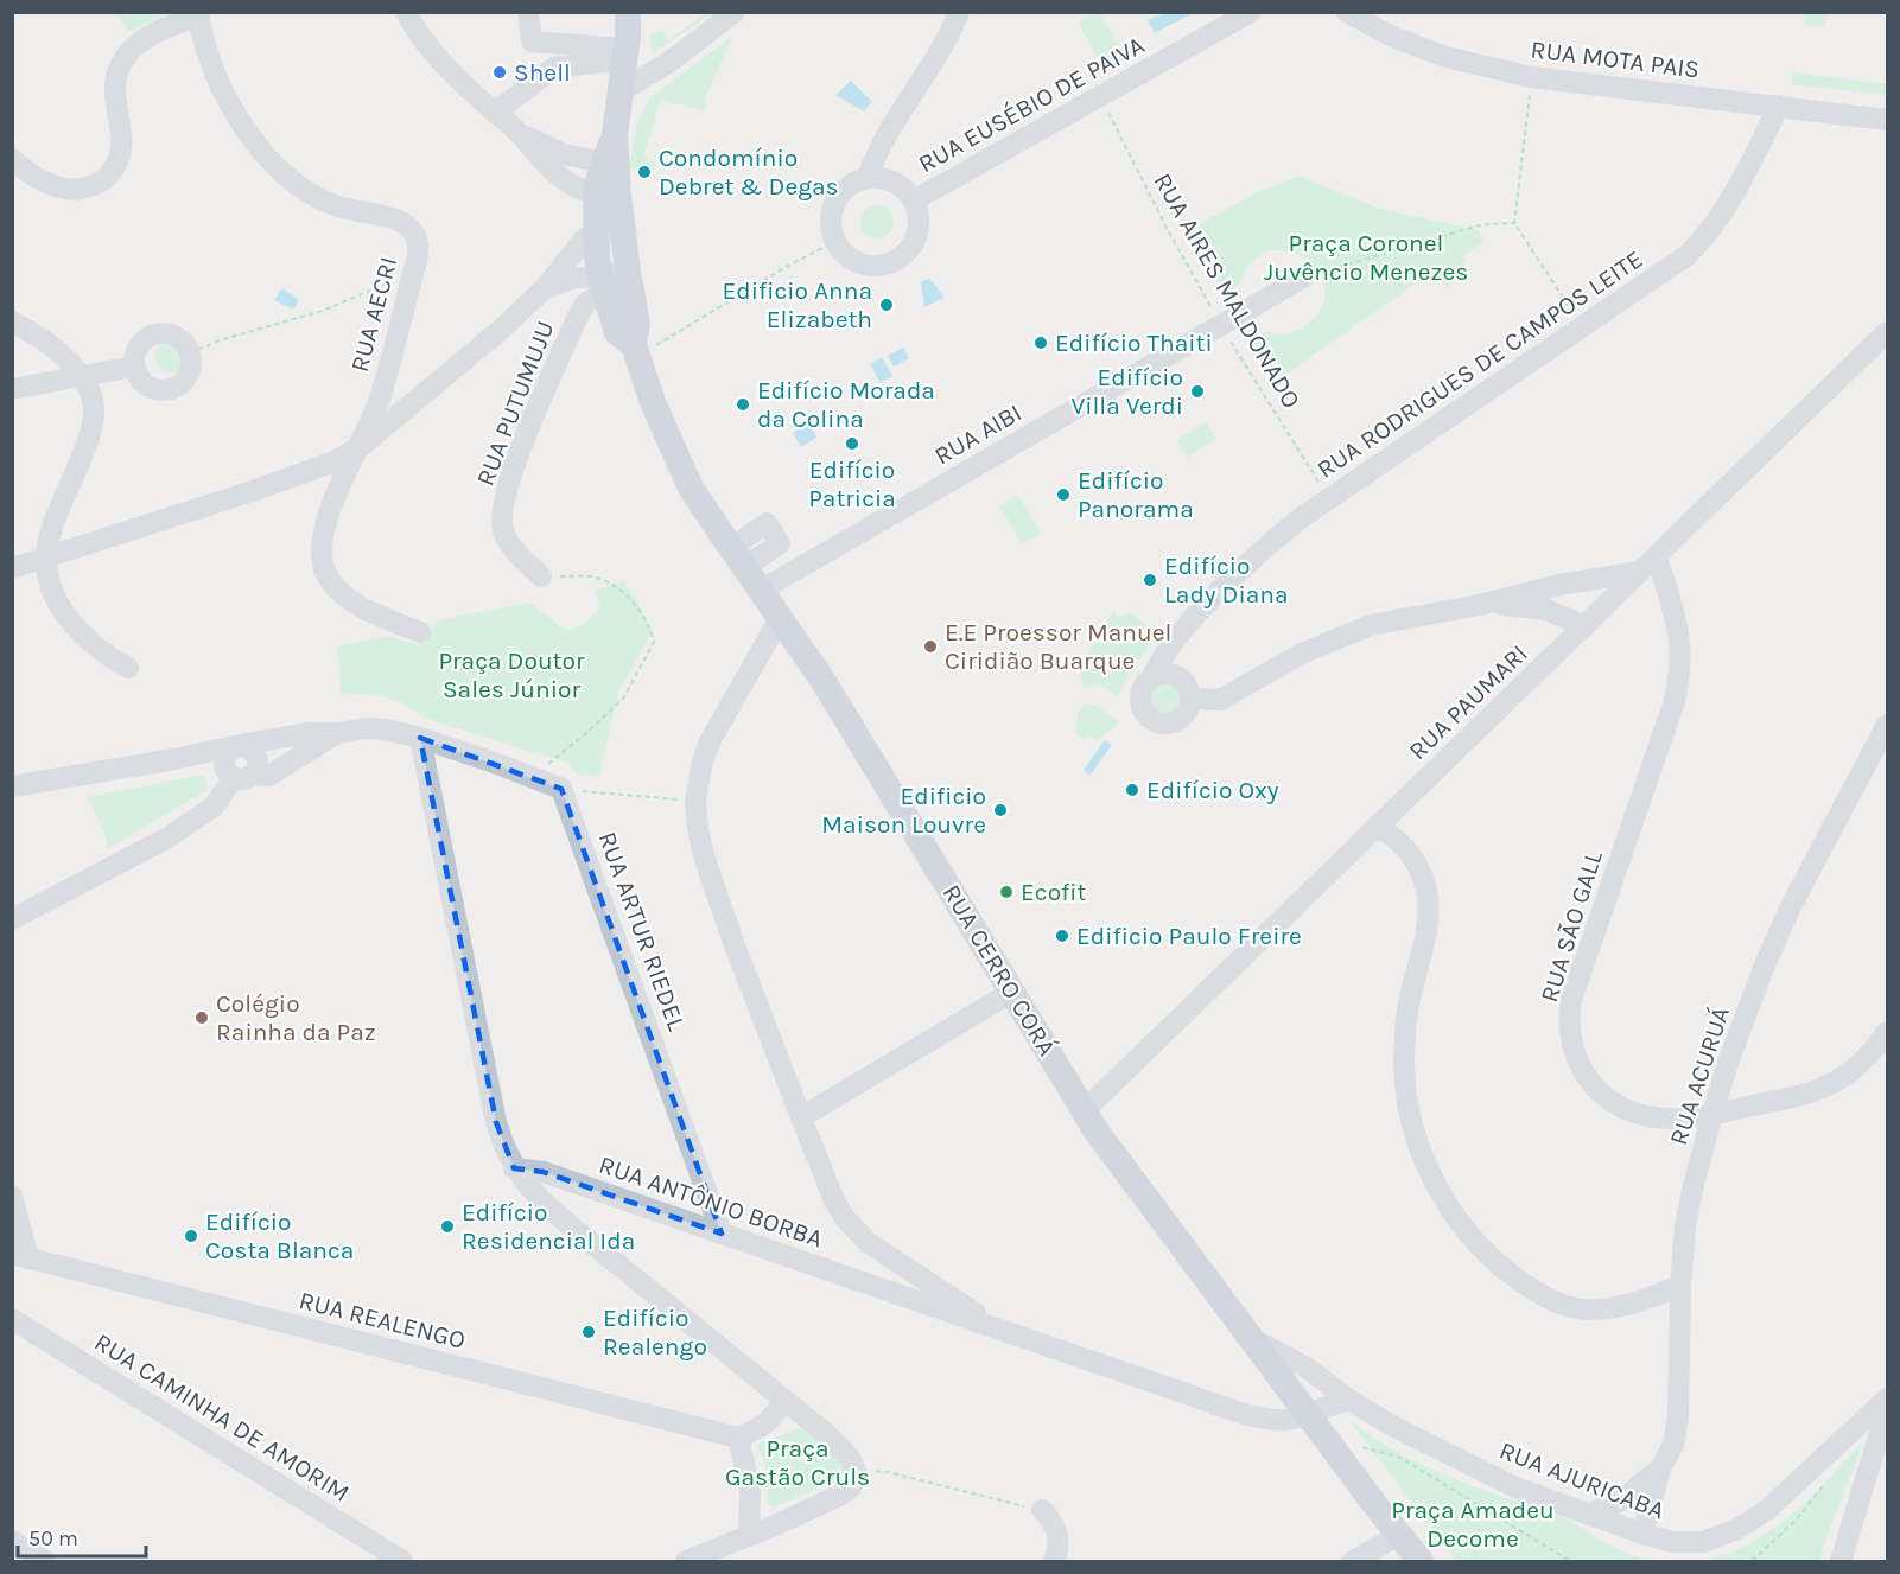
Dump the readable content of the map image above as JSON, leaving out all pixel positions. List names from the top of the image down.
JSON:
{
  "streets": {
    "main road": ["RUA CERRO CORÁ"],
    "street": [
      "RUA MOTA PAIS",
      "RUA EUSÉBIO DE PAIVA",
      "RUA AECRI",
      "RUA RODRIGUES DE CAMPOS LEITE",
      "RUA PUTUMUJU",
      "RUA AIBI",
      "RUA PAUMARI",
      "RUA SÃO GALL",
      "RUA ARTUR RIEDEL",
      "RUA ACURUÁ",
      "RUA ANTÔNIO BORBA",
      "RUA REALENGO",
      "RUA CAMINHA DE AMORIM",
      "RUA AJURICABA"
    ],
    "path": ["RUA AIRES MALDONADO"]
  },
  "crossings": [
    ["RUA MOTA PAIS", "RUA RODRIGUES DE CAMPOS LEITE"],
    ["RUA EUSÉBIO DE PAIVA", "RUA AIRES MALDONADO"],
    ["RUA AIRES MALDONADO", "RUA RODRIGUES DE CAMPOS LEITE"],
    ["RUA AIRES MALDONADO", "RUA AIBI"],
    ["RUA PUTUMUJU", "RUA CERRO CORÁ"],
    ["RUA AIBI", "RUA CERRO CORÁ"],
    ["RUA PAUMARI", "RUA SÃO GALL"],
    ["RUA PAUMARI", "RUA CERRO CORÁ"],
    ["RUA SÃO GALL", "RUA ACURUÁ"],
    ["RUA ARTUR RIEDEL", "RUA ANTÔNIO BORBA"],
    ["RUA CERRO CORÁ", "RUA ANTÔNIO BORBA"],
    ["RUA CERRO CORÁ", "RUA AJURICABA"],
    ["RUA ACURUÁ", "RUA AJURICABA"]
  ],
  "parks": [
    "Praça Coronel Juvêncio Menezes",
    "Praça Doutor Sales Júnior",
    "Praça Gastão Cruls",
    "Praça Amadeu Decome"
  ],
  "places": [
    "Shell",
    "Condomínio Debret & Degas",
    "Edificio Anna Elizabeth",
    "Edifício Thaiti",
    "Edifício Villa Verdi",
    "Edifício Morada da Colina",
    "Edifício Patricia",
    "Edifício Panorama",
    "Edifício Lady Diana",
    "E.E Proessor Manuel Ciridião Buarque",
    "Edifício Oxy",
    "Edificio Maison Louvre",
    "Ecofit",
    "Edificio Paulo Freire",
    "Colégio Rainha da Paz",
    "Edifício Residencial Ida",
    "Edifício Costa Blanca",
    "Edifício Realengo"
  ],
  "scale_bar": "50 m"
}
